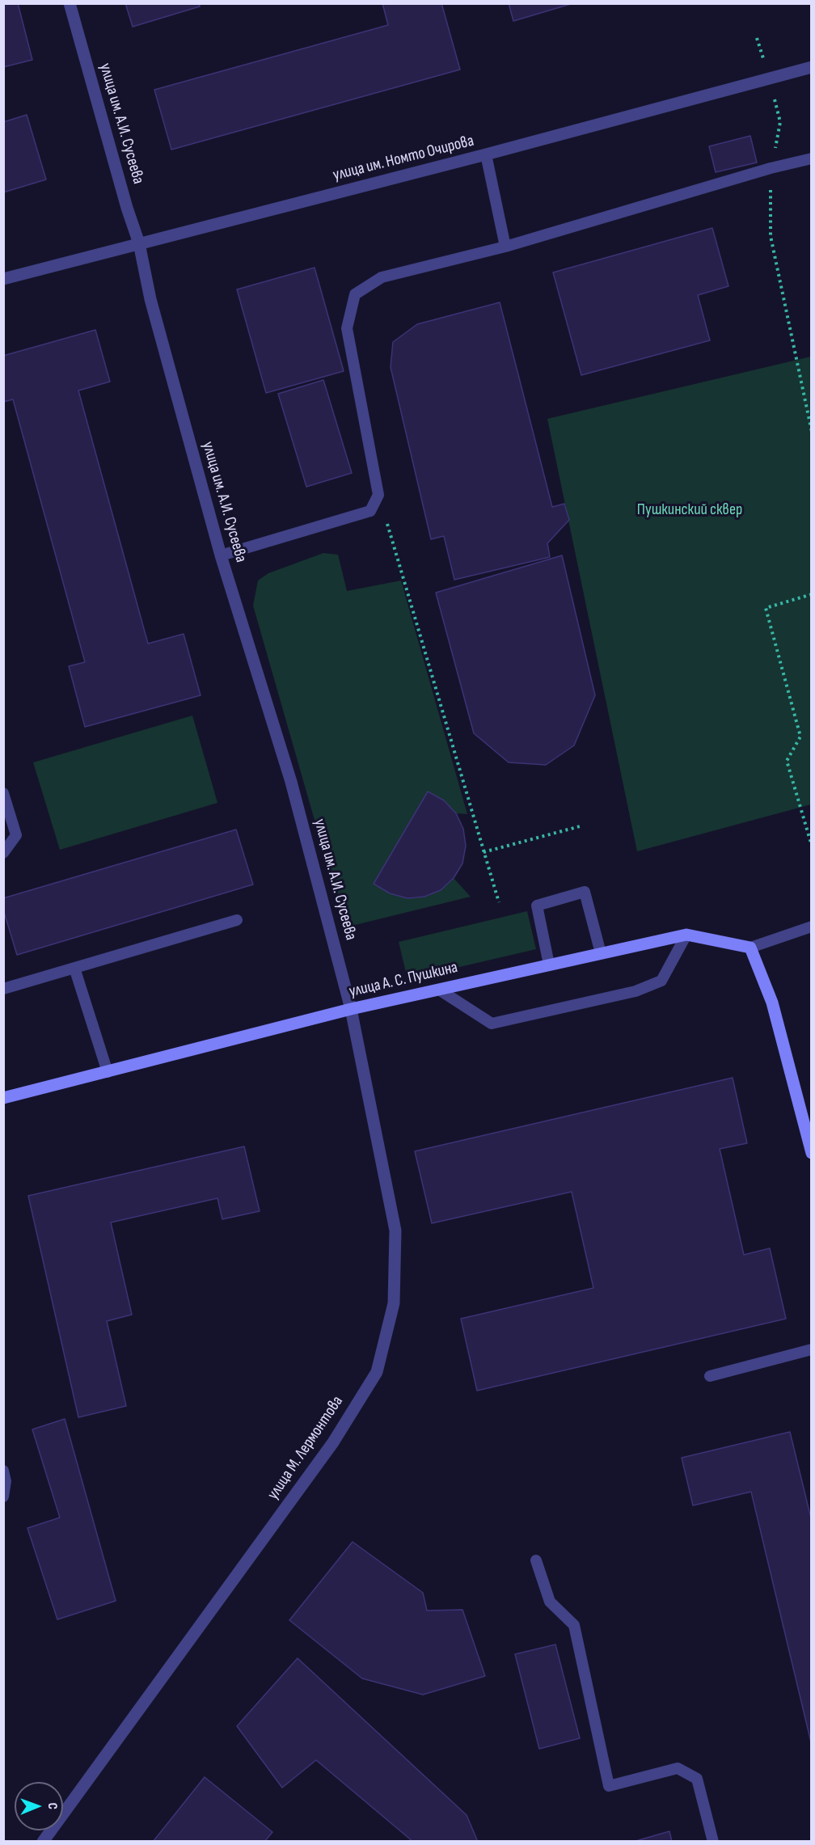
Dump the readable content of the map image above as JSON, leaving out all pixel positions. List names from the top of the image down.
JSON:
{
  "streets": {
    "main road": ["улица А. С. Пушкина"],
    "street": ["улица им. А.И. Сусеева", "улица им. Номто Очирова", "улица М. Лермонтова"]
  },
  "crossings": [
    ["улица им. А.И. Сусеева", "улица им. Номто Очирова"],
    ["улица им. А.И. Сусеева", "улица А. С. Пушкина"],
    ["улица им. А.И. Сусеева", "улица М. Лермонтова"],
    ["улица А. С. Пушкина", "улица М. Лермонтова"]
  ],
  "parks": ["Пушкинский сквер"],
  "north": "right"
}
